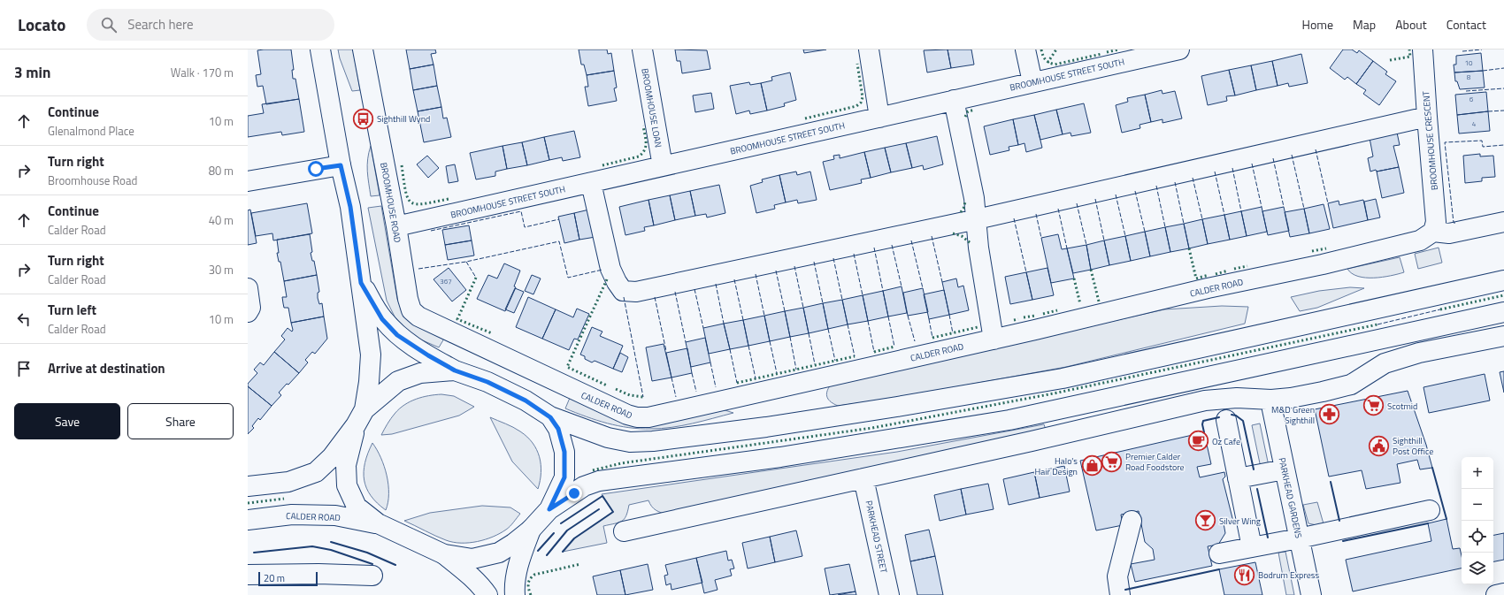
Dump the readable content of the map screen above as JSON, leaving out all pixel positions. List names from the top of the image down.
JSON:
{
  "streets": {
    "street": [
      "BROOMHOUSE STREET SOUTH",
      "BROOMHOUSE LOAN",
      "BROOMHOUSE CRESCENT",
      "BROOMHOUSE ROAD",
      "CALDER ROAD",
      "PARKHEAD GARDENS",
      "PARKHEAD STREET"
    ]
  },
  "crossings": [
    ["BROOMHOUSE STREET SOUTH", "BROOMHOUSE LOAN"],
    ["BROOMHOUSE STREET SOUTH", "BROOMHOUSE ROAD"],
    ["BROOMHOUSE CRESCENT", "CALDER ROAD"],
    ["BROOMHOUSE ROAD", "CALDER ROAD"]
  ],
  "places": {
    "bus stop": ["Sighthill Wynd"],
    "supermarket": ["Scotmid", "Premier Calder Road Foodstore"],
    "pharmacy": ["M&D Green Sighthill"],
    "cafe": ["Oz Cafe"],
    "public building": ["Sighthill Post Office"],
    "shop": ["Halo's Hair Design"],
    "bar": ["Silver Wing"],
    "restaurant": ["Bodrum Express"]
  },
  "house_numbers": [
    "10",
    "8",
    "6",
    "4",
    "367"
  ],
  "scale_bar": "20 m",
  "page": {
    "header": "Locato",
    "search": "Search here",
    "nav": [
      "Home",
      "Map",
      "About",
      "Contact"
    ],
    "heading": ["3 min", "Walk · 170 m"],
    "list": [
      ["Continue", "Glenalmond Place", "10 m"],
      ["Turn right", "Broomhouse Road", "80 m"],
      ["Continue", "Calder Road", "40 m"],
      ["Turn right", "Calder Road", "30 m"],
      ["Turn left", "Calder Road", "10 m"],
      "Arrive at destination"
    ],
    "buttons": ["Save", "Share"],
    "map_buttons": ["+", "−"],
    "scale": "20 m"
  }
}
